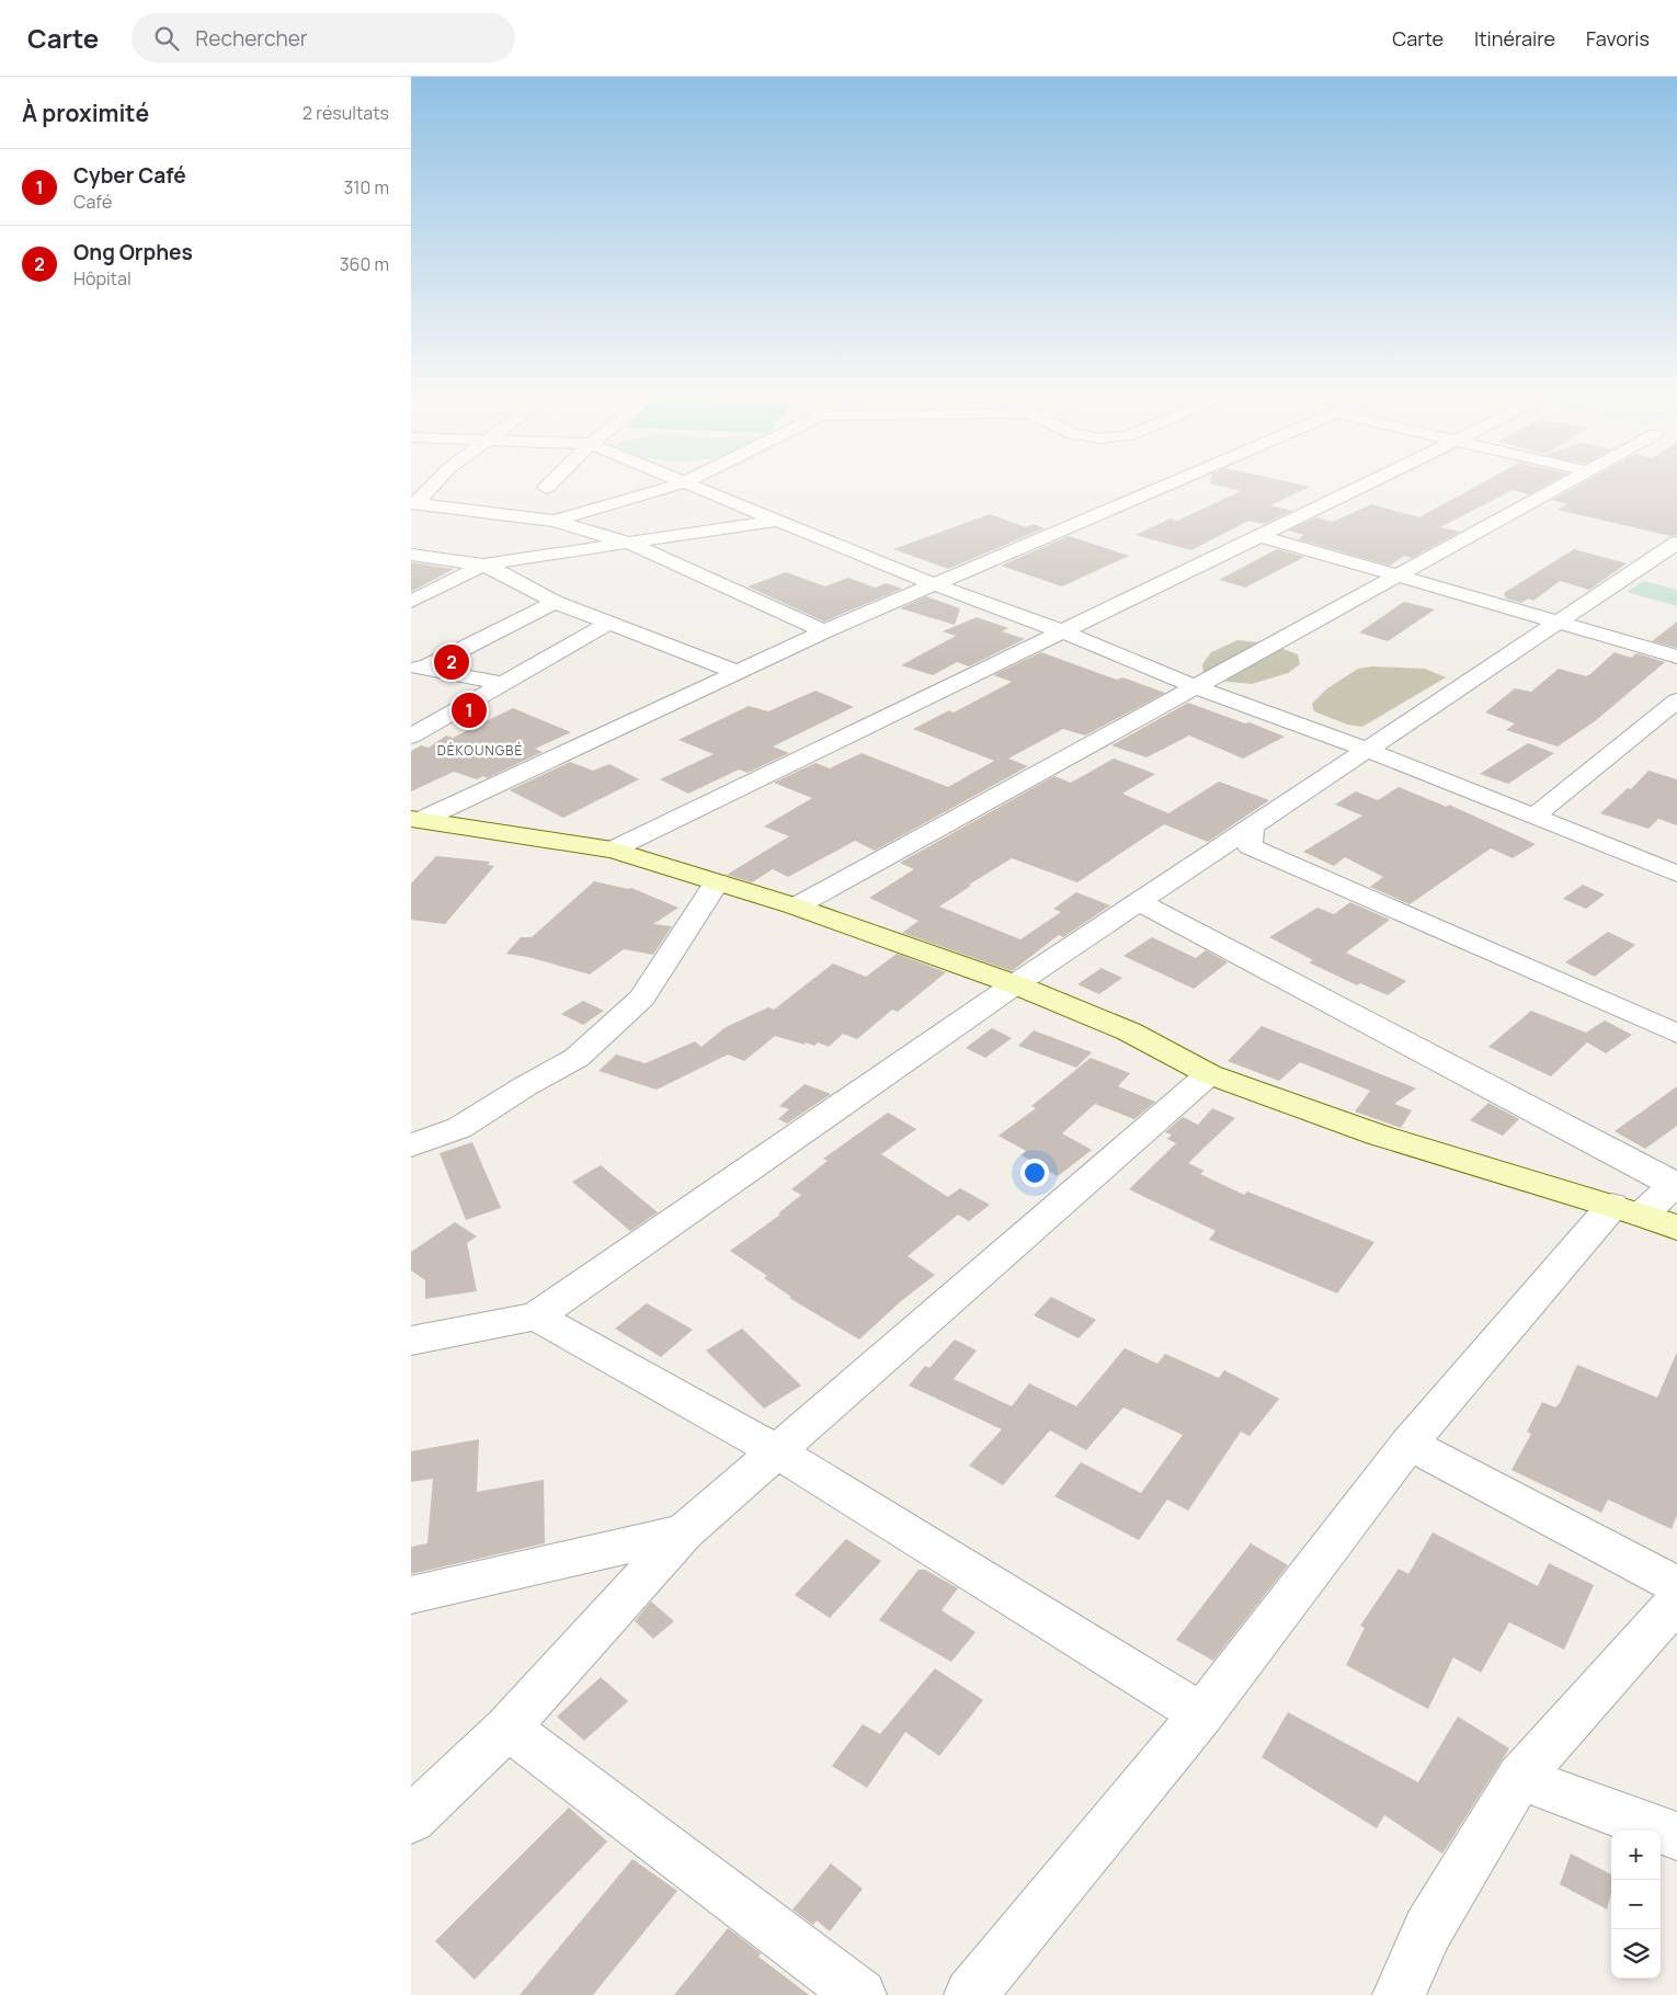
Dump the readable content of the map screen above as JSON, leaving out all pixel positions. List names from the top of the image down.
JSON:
{
  "districts": ["DÈKOUNGBÉ"],
  "page": {
    "header": "Carte",
    "search": "Rechercher",
    "nav": ["Carte", "Itinéraire", "Favoris"],
    "heading": ["À proximité", "2 résultats"],
    "list": [
      {
        "mark": "1",
        "name": "Cyber Café",
        "note": "Café",
        "value": "310 m"
      },
      {
        "mark": "2",
        "name": "Ong Orphes",
        "note": "Hôpital",
        "value": "360 m"
      }
    ],
    "pins": ["2", "1"],
    "map_buttons": ["+", "−"]
  }
}
